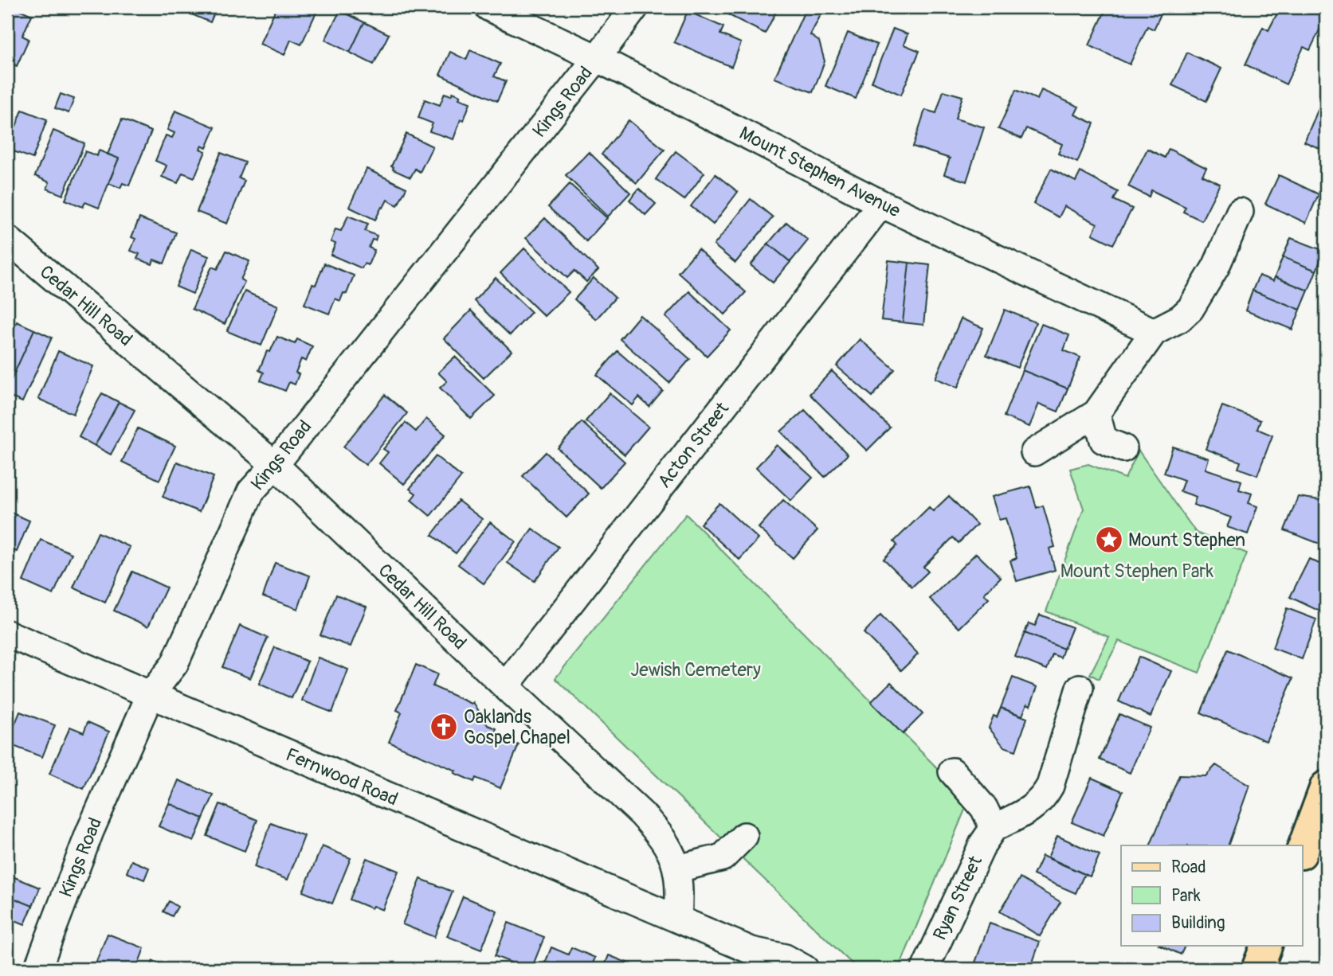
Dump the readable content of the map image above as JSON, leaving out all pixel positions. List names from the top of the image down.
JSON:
{
  "streets": {
    "street": [
      "Kings Road",
      "Mount Stephen Avenue",
      "Cedar Hill Road",
      "Acton Street",
      "Fernwood Road",
      "Ryan Street"
    ]
  },
  "crossings": [
    ["Kings Road", "Mount Stephen Avenue"],
    ["Kings Road", "Cedar Hill Road"],
    ["Kings Road", "Fernwood Road"],
    ["Mount Stephen Avenue", "Acton Street"],
    ["Cedar Hill Road", "Acton Street"],
    ["Cedar Hill Road", "Fernwood Road"]
  ],
  "parks": ["Mount Stephen Park", "Jewish Cemetery"],
  "places": {
    "place": ["Mount Stephen"],
    "church": ["Oaklands Gospel Chapel"]
  },
  "legend": ["Road", "Park", "Building"]
}
